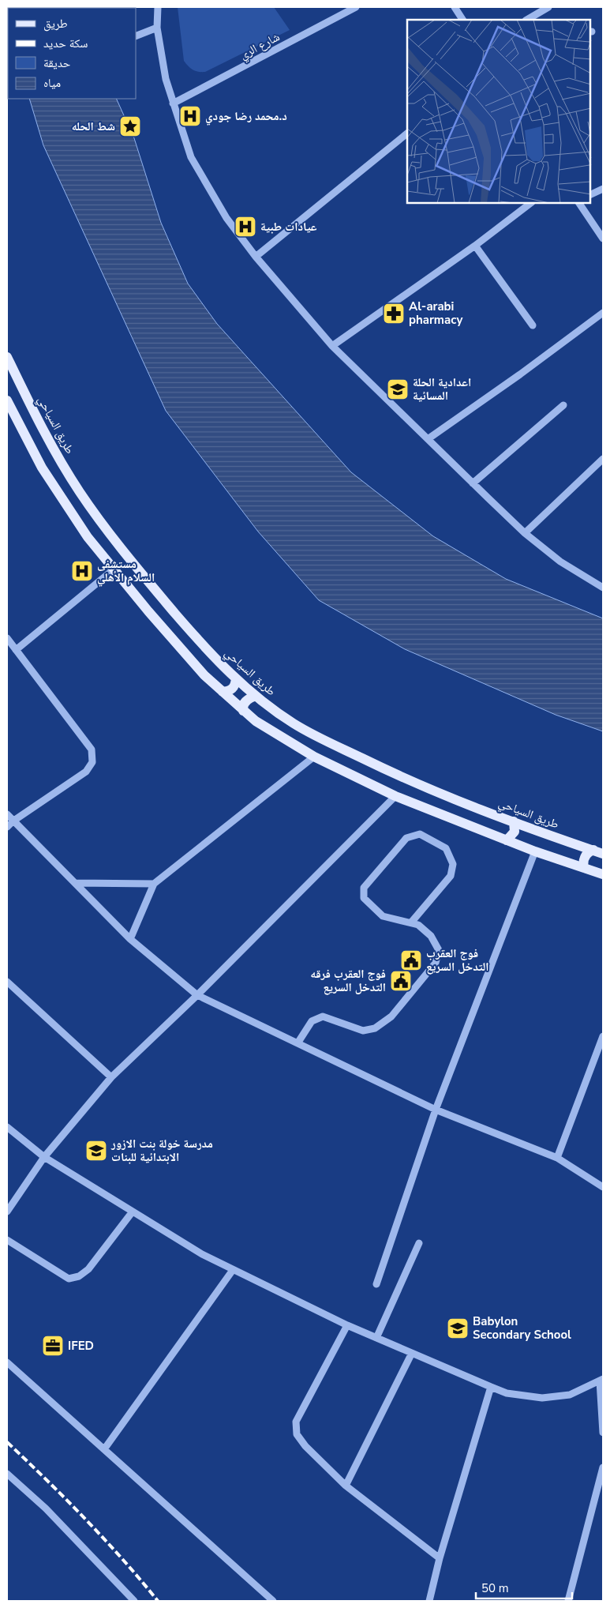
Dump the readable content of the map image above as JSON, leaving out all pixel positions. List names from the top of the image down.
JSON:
{
  "streets": {
    "main road": ["طريق السياحي"],
    "street": ["شارع الري"]
  },
  "places": {
    "hospital": ["د.محمد رضا جودي", "عيادات طبية", "مستشفى السلام الأهلي"],
    "place": ["شط الحله"],
    "pharmacy": ["Al-arabi pharmacy"],
    "school or university": ["اعدادية الحلة المسائية", "مدرسة خولة بنت الازور الابتدائية للبنات", "Babylon Secondary School"],
    "public building": ["فوج العقرب التدخل السريع", "فوج العقرب فرقه التدخل السريع"],
    "office": ["IFED"]
  },
  "legend": [
    "طريق",
    "سكة حديد",
    "حديقة",
    "مياه"
  ],
  "scale_bar": "50 m"
}
